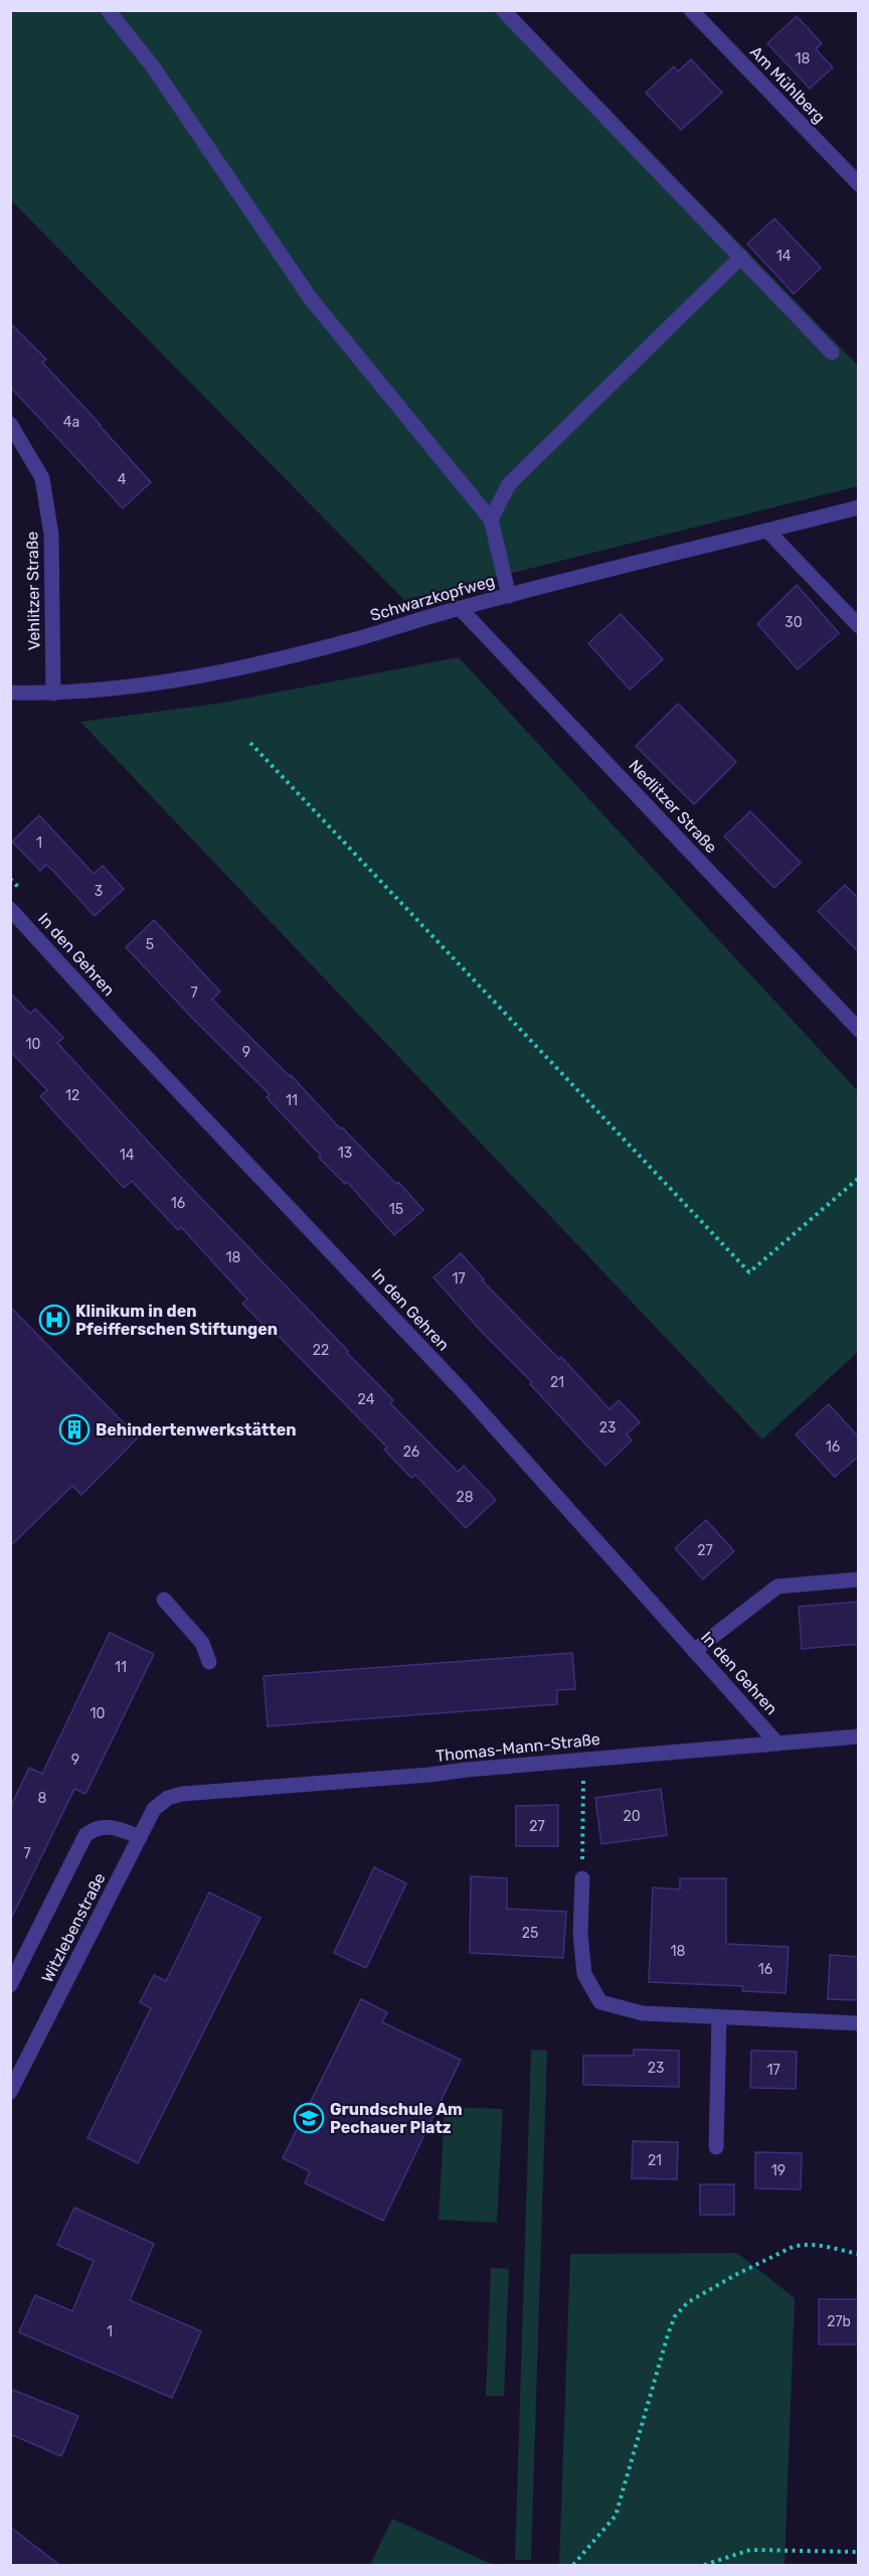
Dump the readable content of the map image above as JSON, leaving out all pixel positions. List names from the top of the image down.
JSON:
{
  "streets": {
    "street": [
      "Am Mühlberg",
      "Vehlitzer Straße",
      "Schwarzkopfweg",
      "Nedlitzer Straße",
      "In den Gehren",
      "Thomas-Mann-Straße",
      "Witzlebenstraße"
    ]
  },
  "crossings": [
    ["Vehlitzer Straße", "Schwarzkopfweg"],
    ["Schwarzkopfweg", "Nedlitzer Straße"],
    ["In den Gehren", "Thomas-Mann-Straße"],
    ["Thomas-Mann-Straße", "Witzlebenstraße"]
  ],
  "places": {
    "hospital": ["Klinikum in den Pfeifferschen Stiftungen"],
    "building": ["Behindertenwerkstätten"],
    "school or university": ["Grundschule Am Pechauer Platz"]
  },
  "house_numbers": [
    "18",
    "14",
    "4a",
    "4",
    "30",
    "1",
    "3",
    "5",
    "7",
    "10",
    "9",
    "12",
    "11",
    "13",
    "14",
    "16",
    "15",
    "18",
    "17",
    "22",
    "21",
    "24",
    "23",
    "16",
    "26",
    "28",
    "27",
    "11",
    "10",
    "9",
    "8",
    "20",
    "27",
    "7",
    "25",
    "18",
    "16",
    "23",
    "17",
    "21",
    "19",
    "27b",
    "1"
  ]
}
